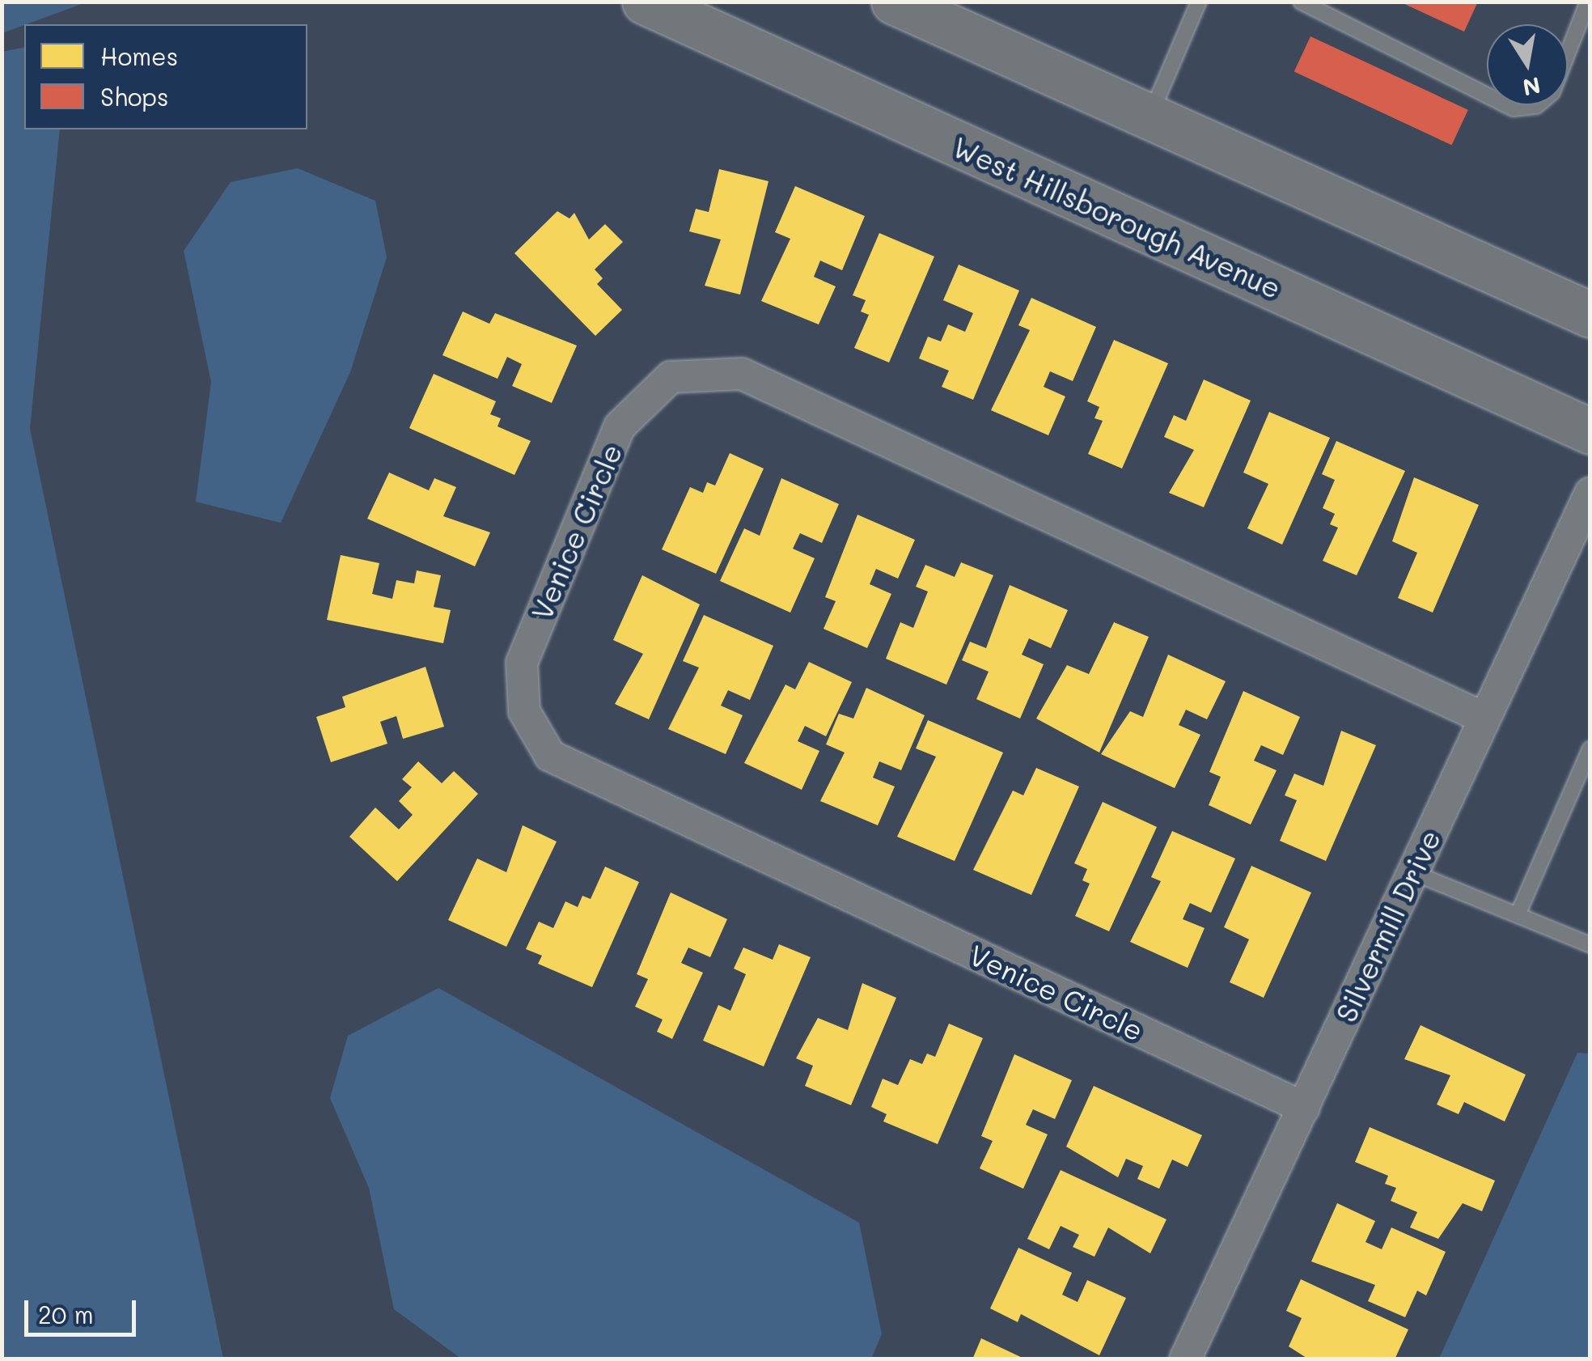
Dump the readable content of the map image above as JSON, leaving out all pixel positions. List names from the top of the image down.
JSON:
{
  "streets": {
    "main road": ["West Hillsborough Avenue"],
    "street": ["Venice Circle", "Silvermill Drive"]
  },
  "crossings": [
    ["Venice Circle", "Silvermill Drive"]
  ],
  "legend": ["Homes", "Shops"],
  "scale_bar": "20 m",
  "north": "bottom"
}
